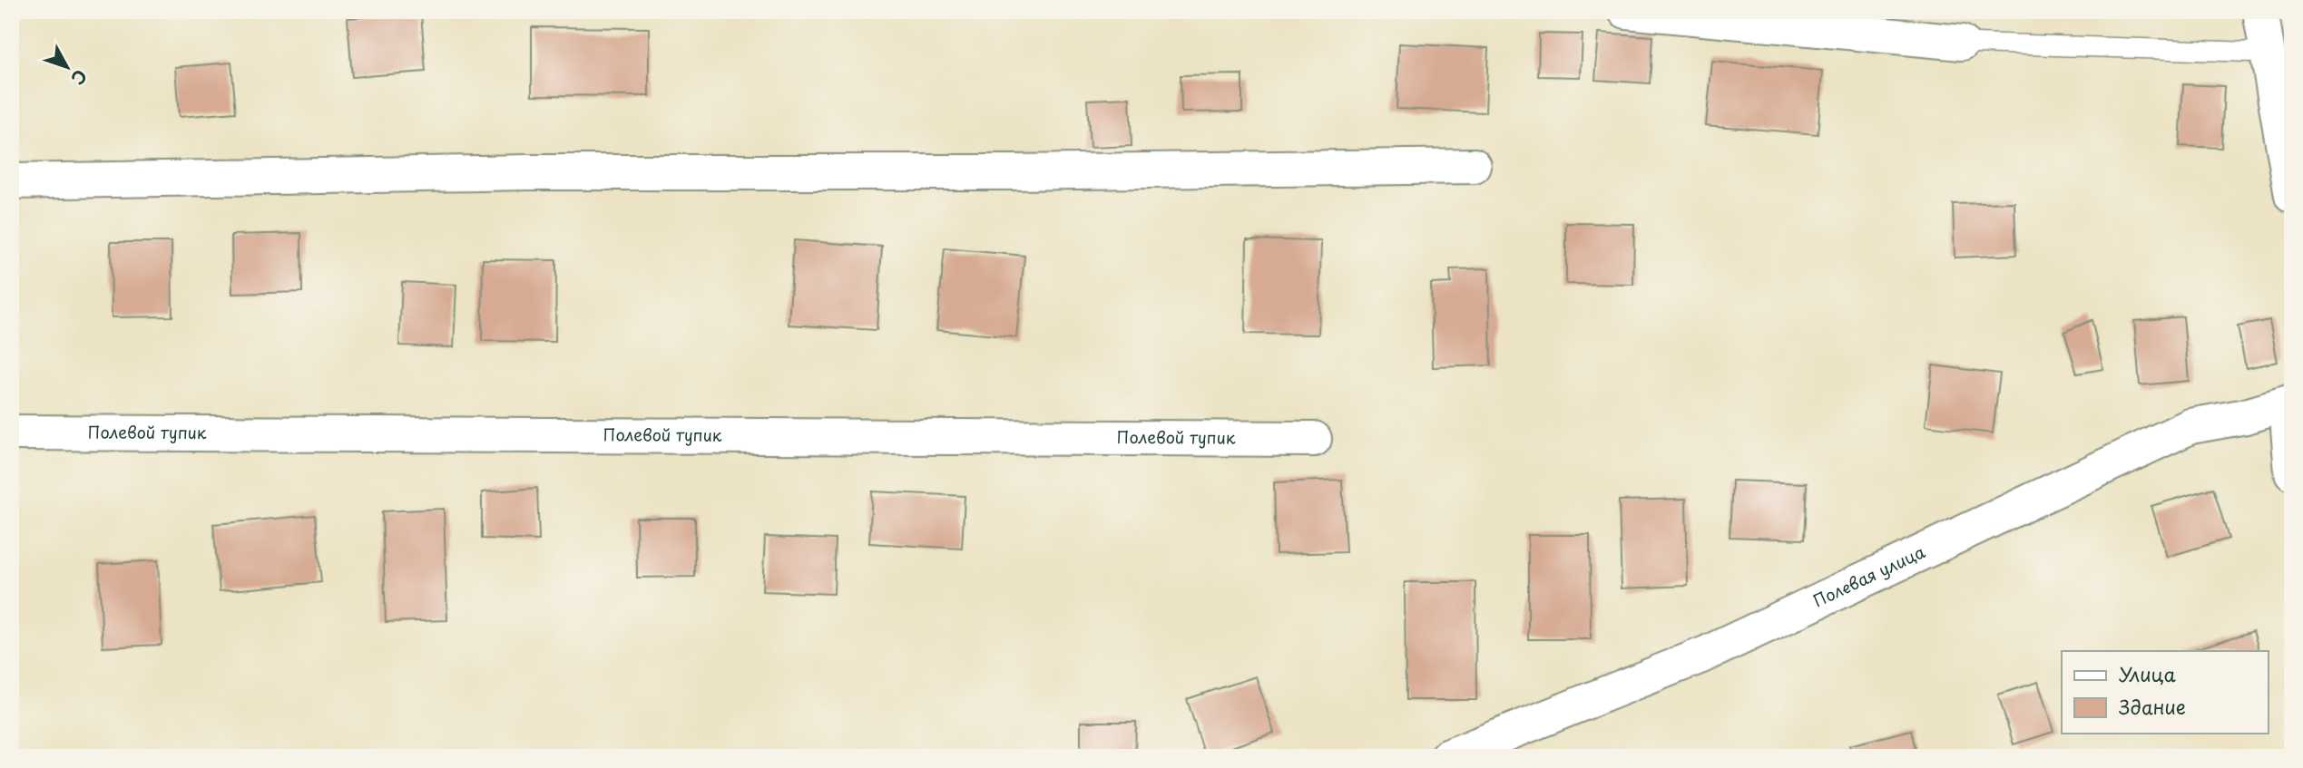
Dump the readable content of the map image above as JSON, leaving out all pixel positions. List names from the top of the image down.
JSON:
{
  "streets": {
    "street": ["Полевой тупик", "Полевая улица"]
  },
  "legend": ["Улица", "Здание"],
  "north": "bottom right"
}
